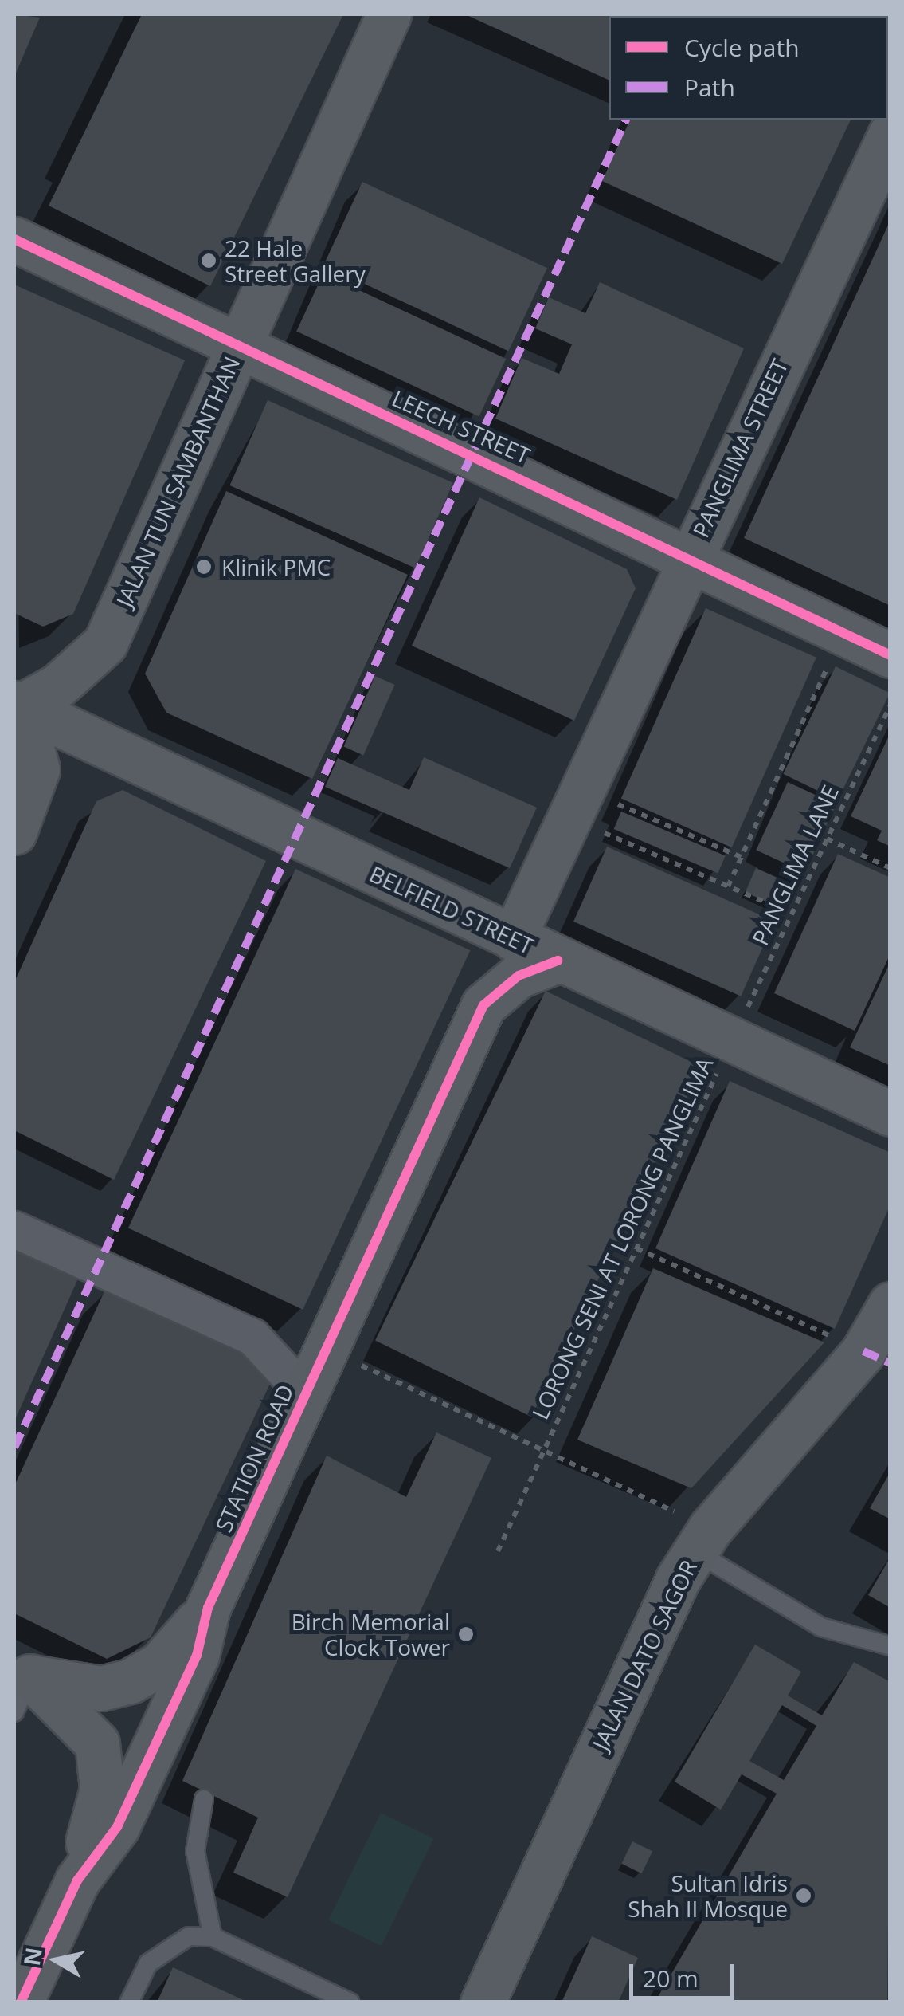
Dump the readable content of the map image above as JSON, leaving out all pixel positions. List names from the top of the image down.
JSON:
{
  "streets": {
    "street": [
      "LEECH STREET",
      "PANGLIMA STREET",
      "JALAN TUN SAMBANTHAN",
      "BELFIELD STREET",
      "STATION ROAD",
      "JALAN DATO SAGOR"
    ],
    "path": ["PANGLIMA LANE", "LORONG SENI AT LORONG PANGLIMA"]
  },
  "crossings": [
    ["LEECH STREET", "PANGLIMA STREET"],
    ["LEECH STREET", "JALAN TUN SAMBANTHAN"],
    ["PANGLIMA STREET", "BELFIELD STREET"],
    ["JALAN TUN SAMBANTHAN", "BELFIELD STREET"],
    ["PANGLIMA LANE", "BELFIELD STREET"],
    ["PANGLIMA LANE", "LORONG SENI AT LORONG PANGLIMA"],
    ["BELFIELD STREET", "LORONG SENI AT LORONG PANGLIMA"],
    ["BELFIELD STREET", "STATION ROAD"]
  ],
  "places": [
    "22 Hale Street Gallery",
    "Klinik PMC",
    "Birch Memorial Clock Tower",
    "Sultan Idris Shah II Mosque"
  ],
  "legend": ["Cycle path", "Path"],
  "scale_bar": "20 m",
  "north": "left"
}
